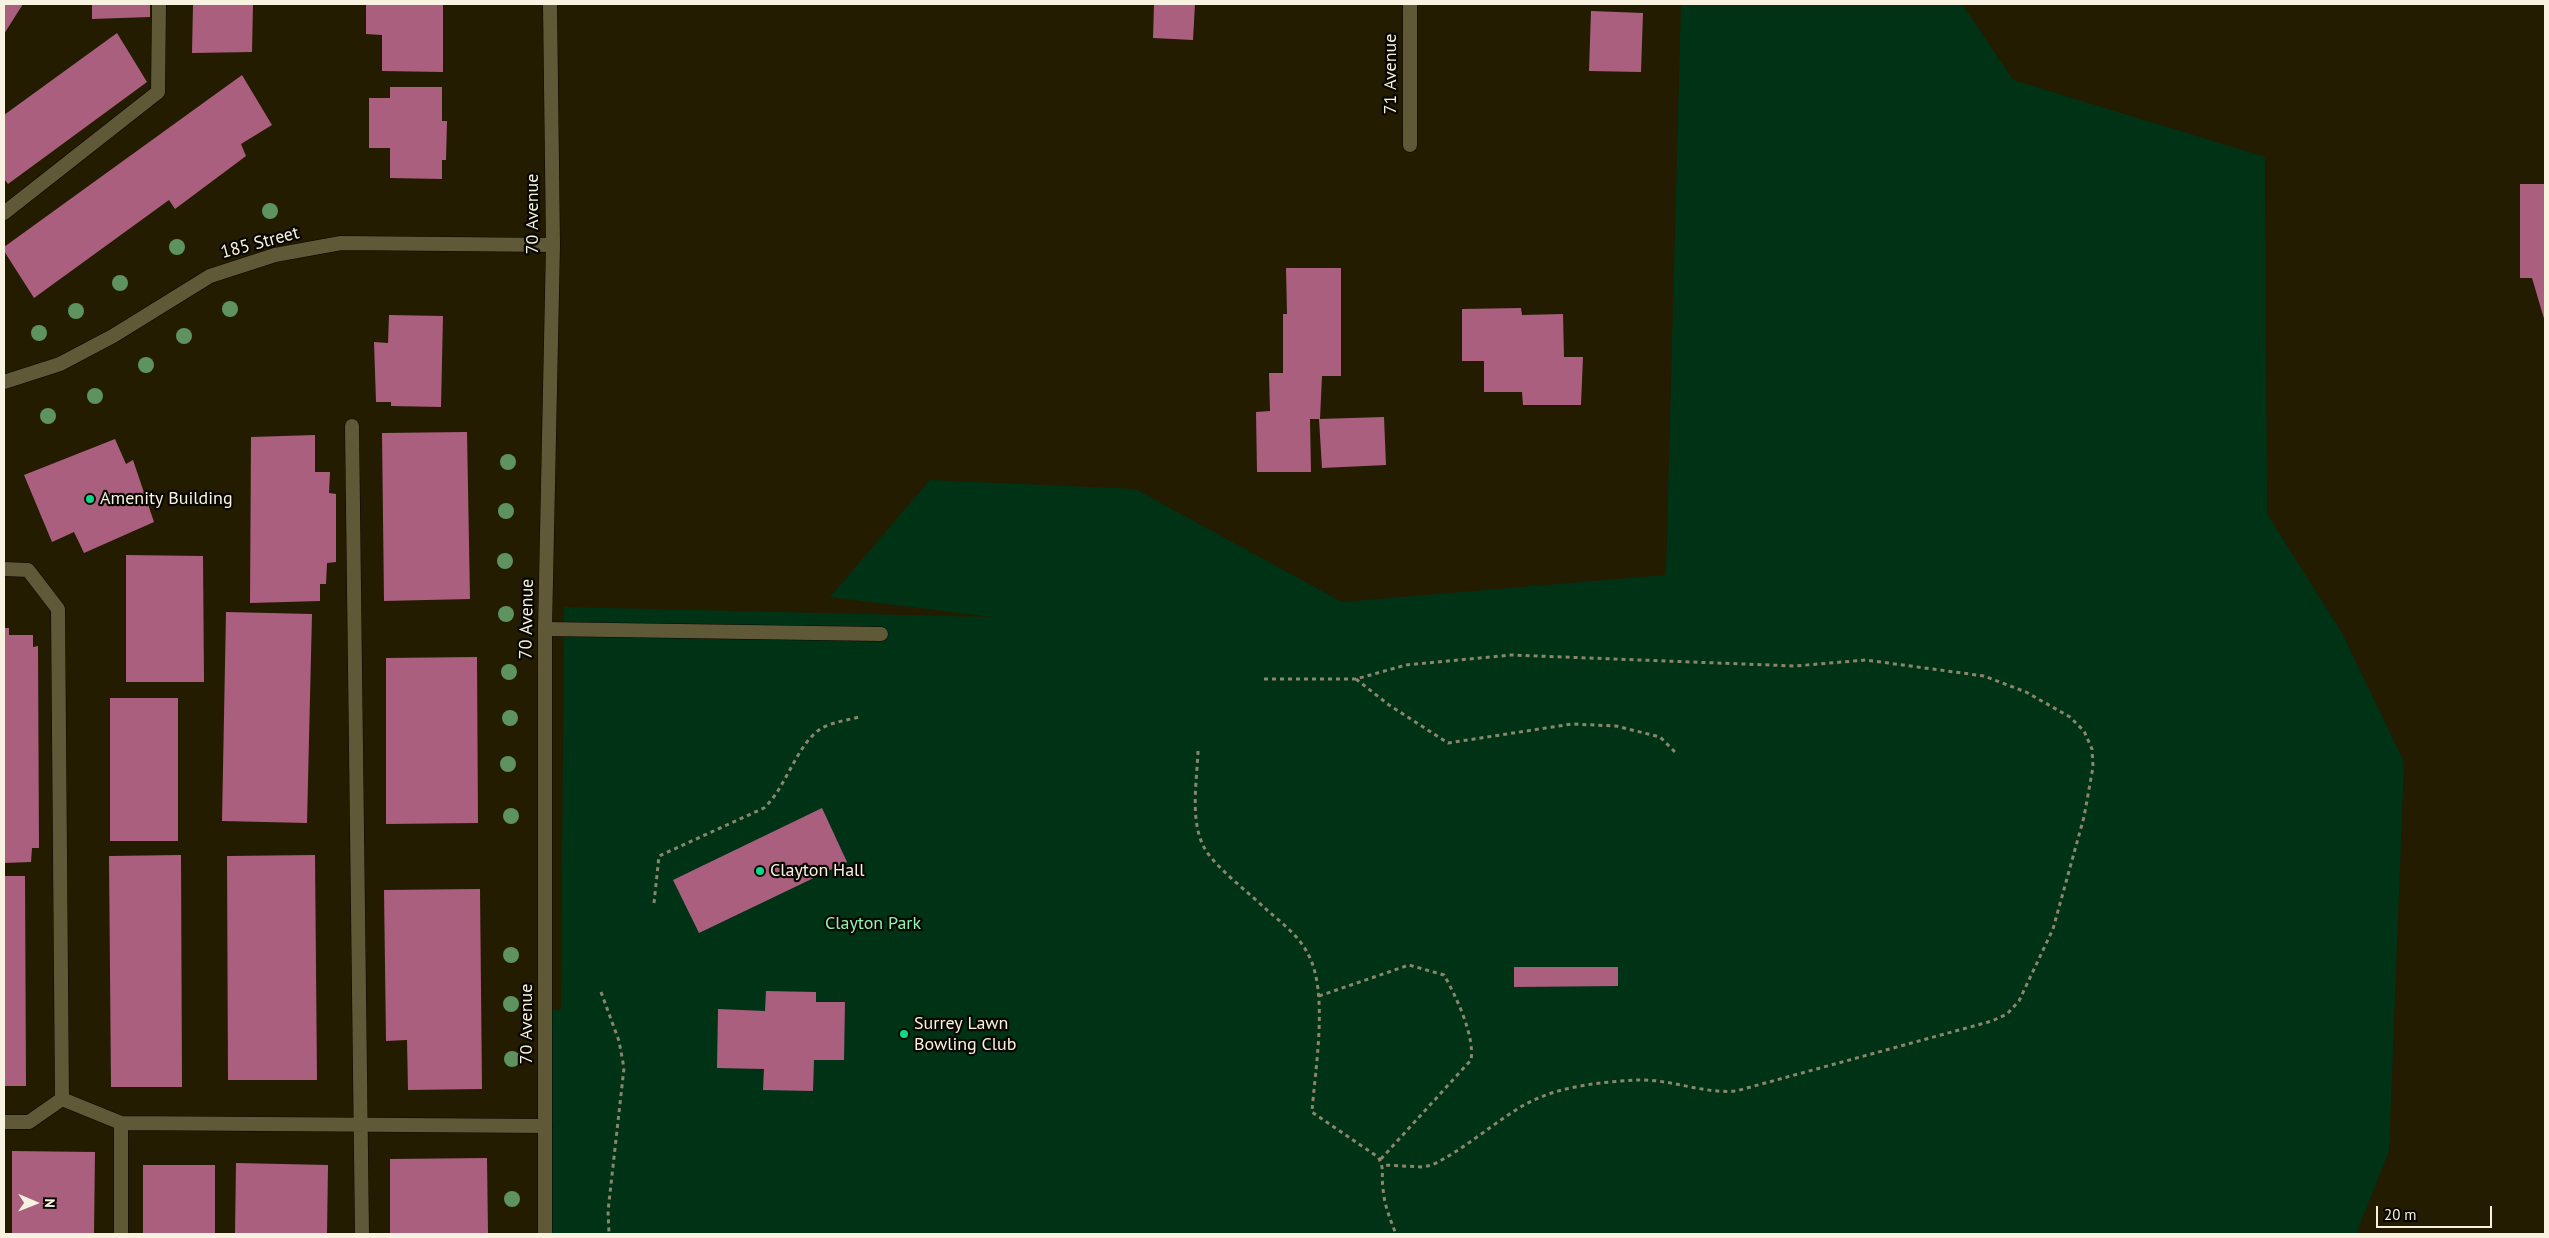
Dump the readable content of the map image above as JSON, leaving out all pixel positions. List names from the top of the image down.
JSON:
{
  "streets": {
    "street": ["71 Avenue", "70 Avenue", "185 Street"]
  },
  "crossings": [
    ["70 Avenue", "185 Street"]
  ],
  "parks": ["Clayton Park"],
  "places": ["Amenity Building", "Clayton Hall", "Surrey Lawn Bowling Club"],
  "scale_bar": "20 m",
  "north": "right"
}
